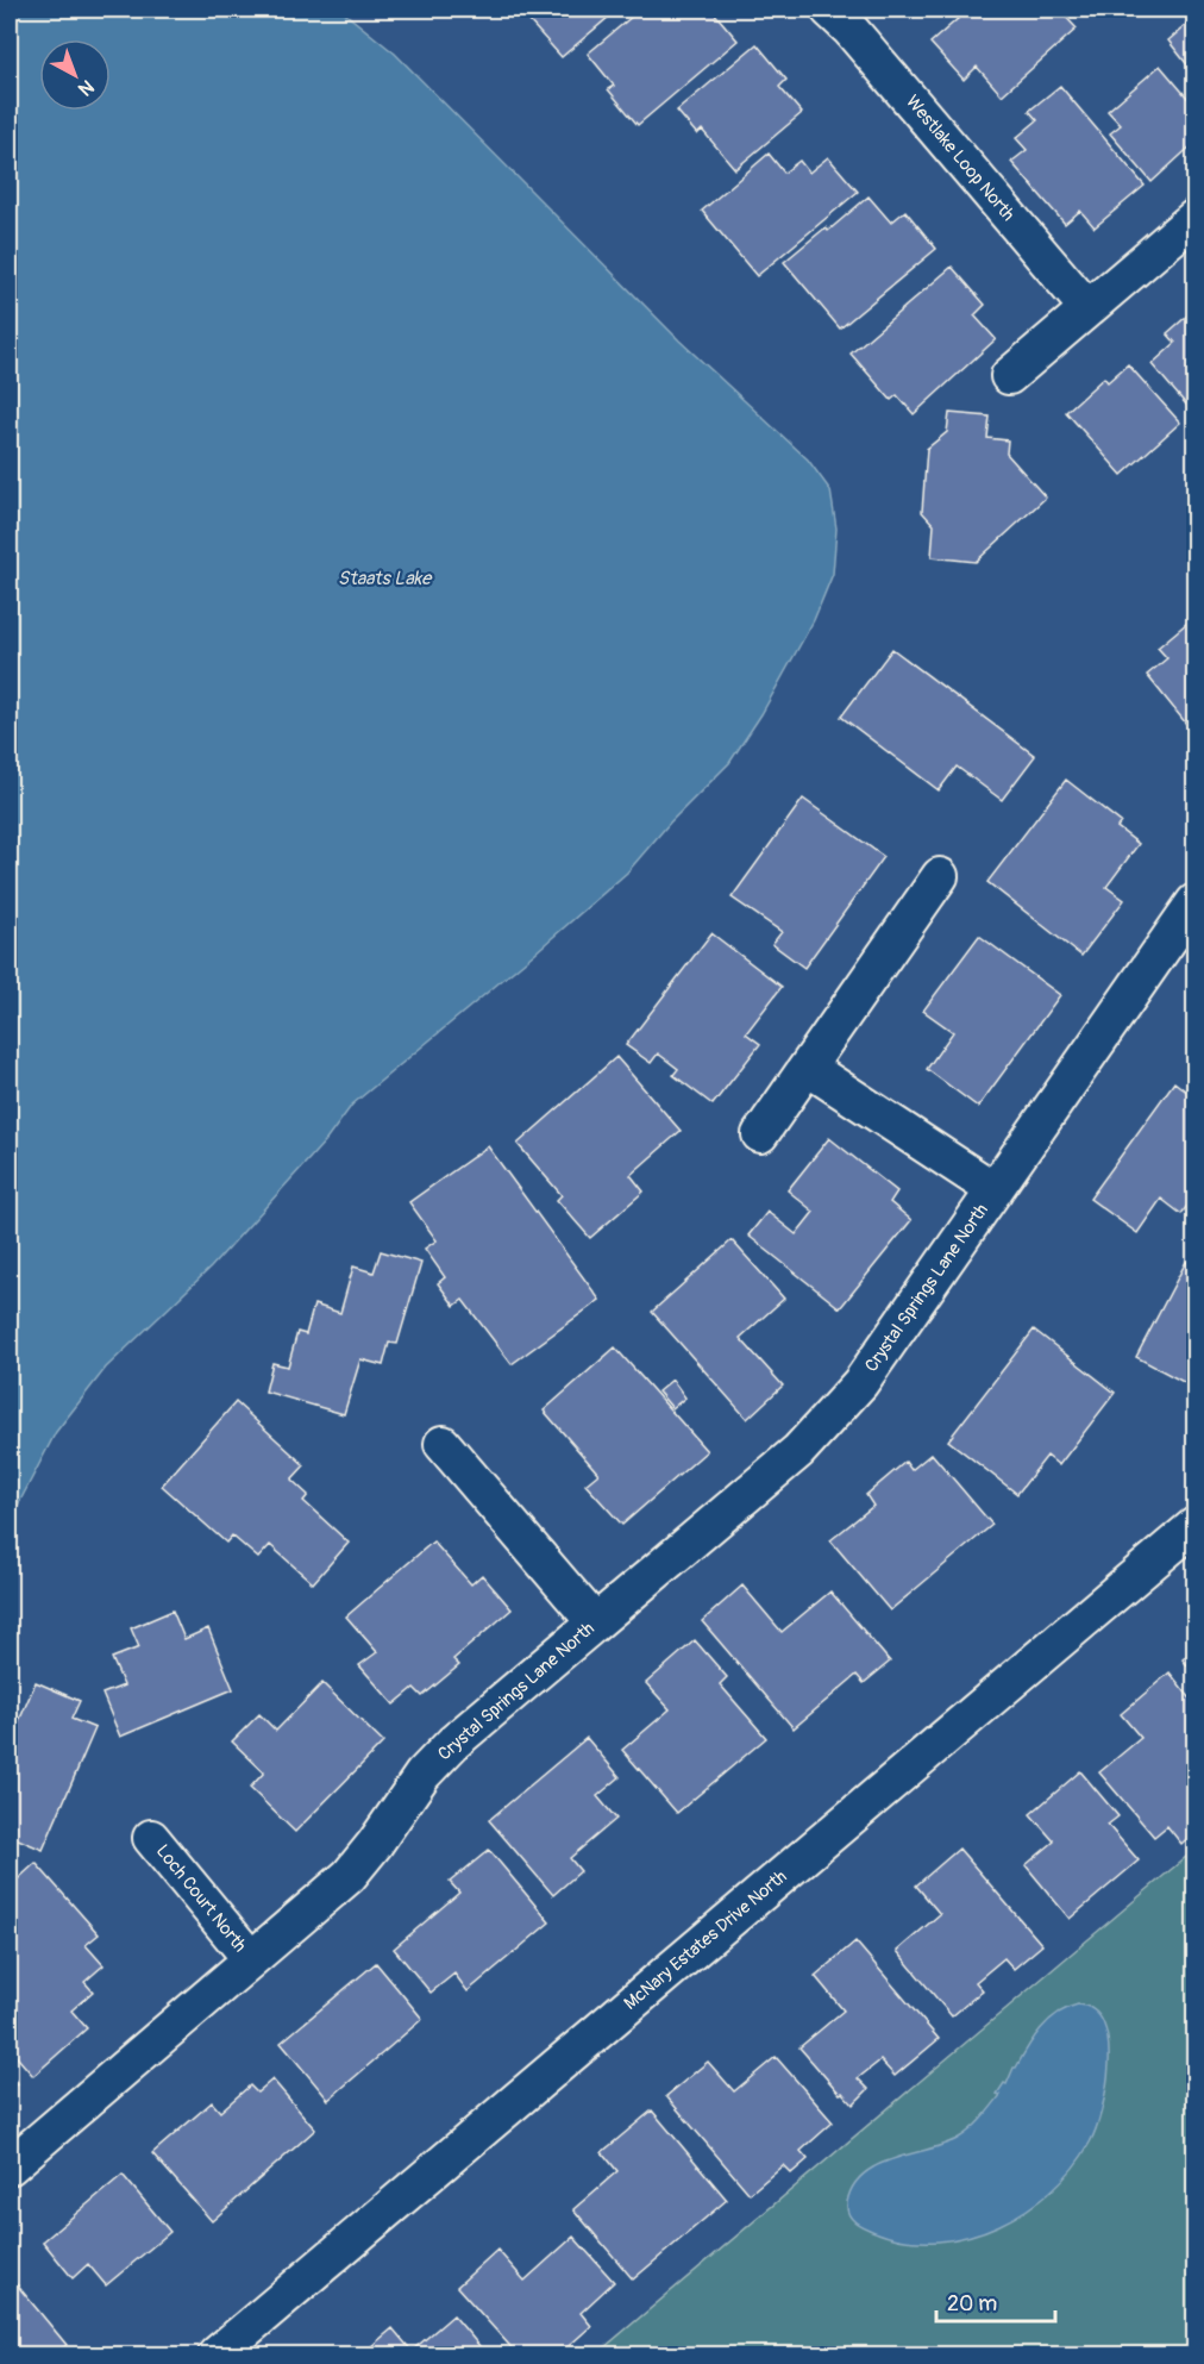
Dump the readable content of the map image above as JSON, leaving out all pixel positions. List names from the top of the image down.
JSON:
{
  "streets": {
    "street": [
      "Westlake Loop North",
      "Crystal Springs Lane North",
      "Loch Court North",
      "McNary Estates Drive North"
    ]
  },
  "crossings": [
    ["Crystal Springs Lane North", "Loch Court North"]
  ],
  "water": ["Staats Lake"],
  "scale_bar": "20 m",
  "north": "bottom right"
}
